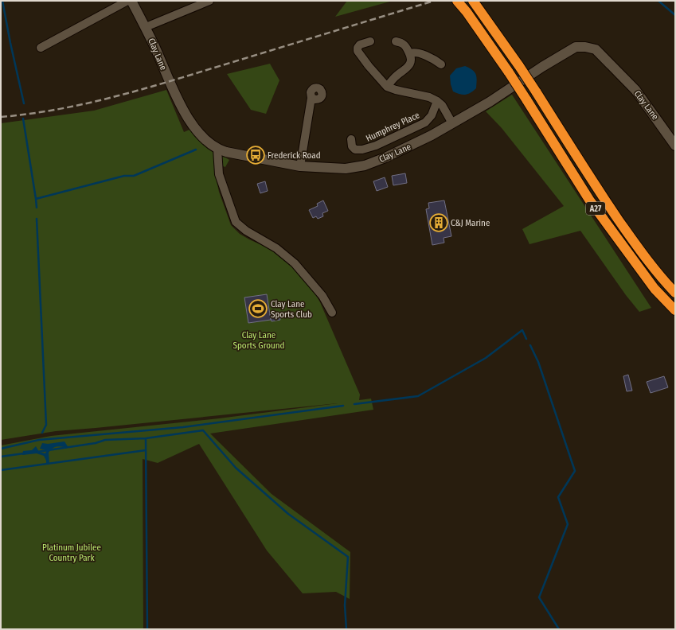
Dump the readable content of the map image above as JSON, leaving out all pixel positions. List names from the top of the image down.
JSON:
{
  "streets": {
    "highway": ["A27"],
    "street": ["Clay Lane", "Humphrey Place"]
  },
  "parks": ["Clay Lane Sports Ground", "Platinum Jubilee Country Park"],
  "places": {
    "bus stop": ["Frederick Road"],
    "building": ["C&J Marine"],
    "sports": ["Clay Lane Sports Club"]
  }
}
